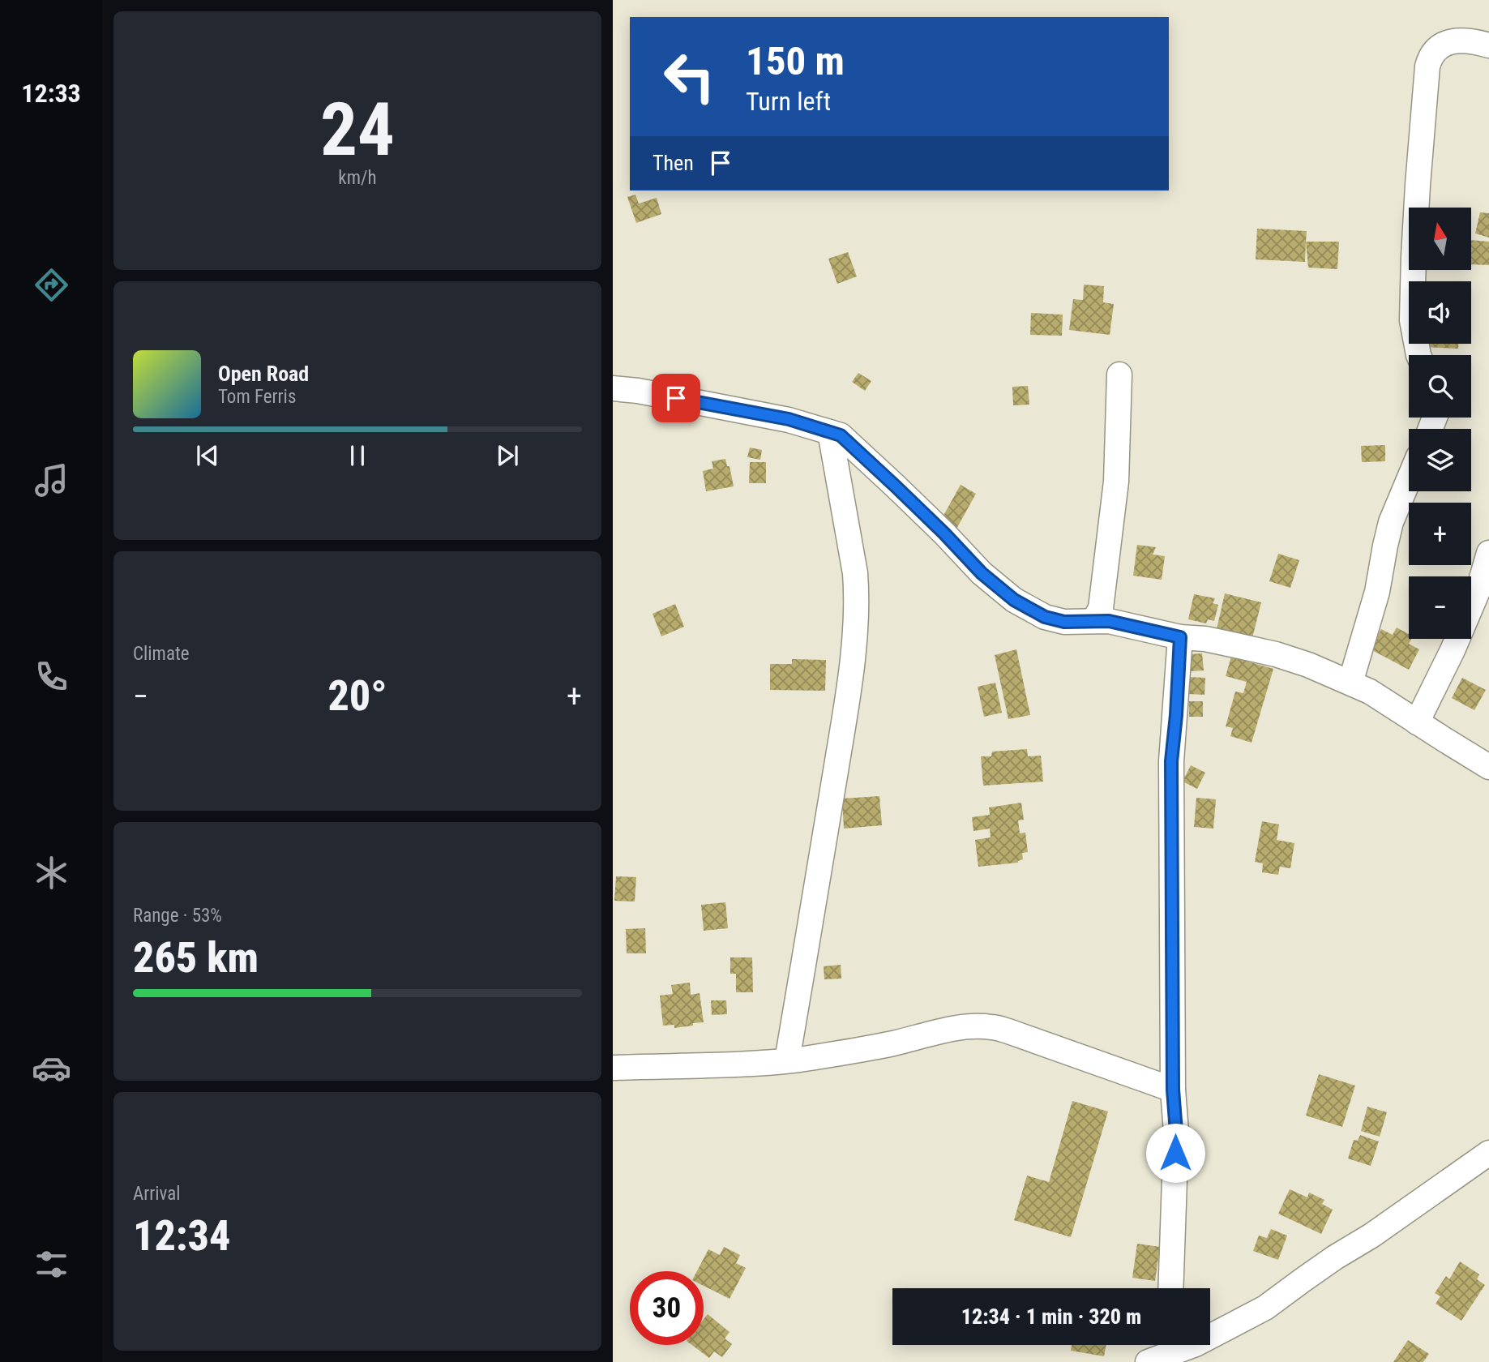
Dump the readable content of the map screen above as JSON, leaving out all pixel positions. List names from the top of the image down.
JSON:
{
  "north": "top",
  "page": {
    "tabs": "12:33",
    "tile": [
      ["24", "km/h"],
      "Climate",
      ["Range · 53%", "265 km"],
      ["Arrival", "12:34"]
    ],
    "turn": ["150 m", "Turn left"],
    "then": "Then",
    "map_buttons": ["+", "−"],
    "song": ["Open Road", "Tom Ferris"],
    "heat": ["−", "20°", "+"],
    "limit": "30",
    "trip": "12:34 · 1 min · 320 m"
  }
}
